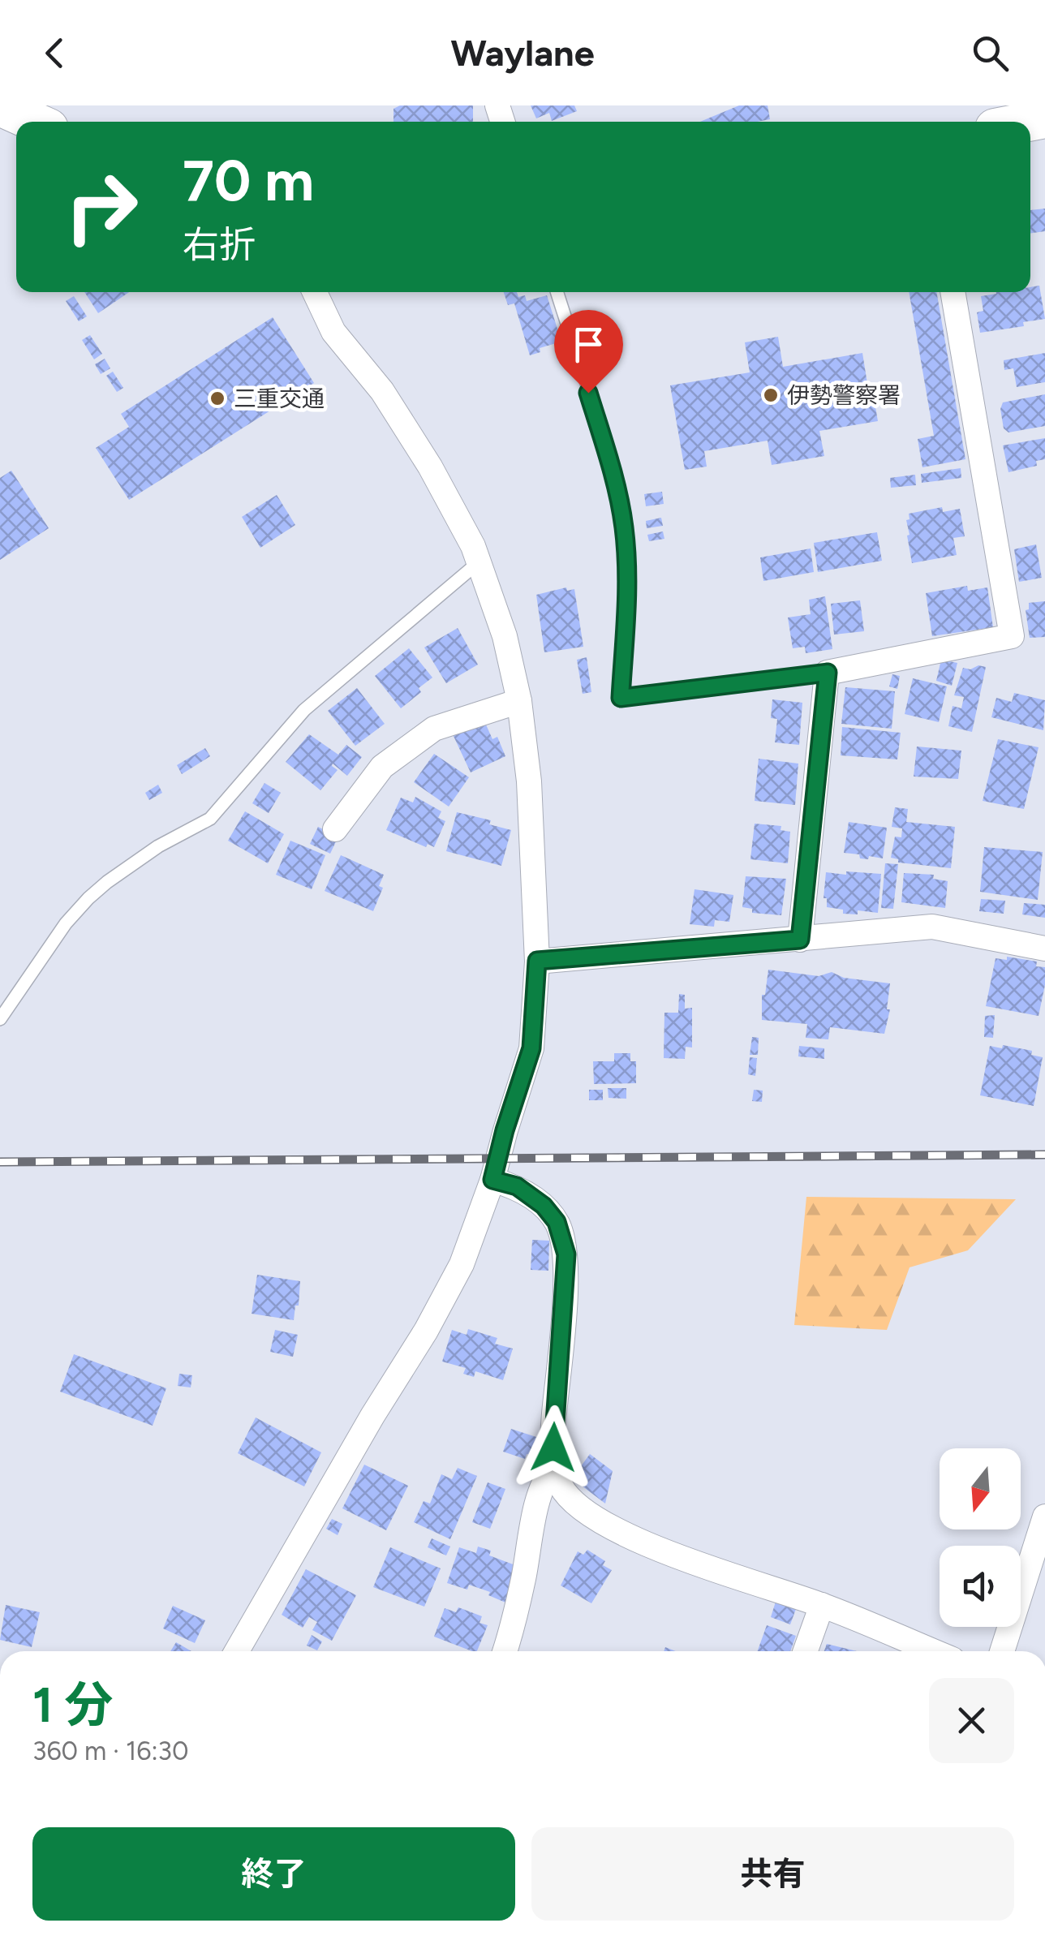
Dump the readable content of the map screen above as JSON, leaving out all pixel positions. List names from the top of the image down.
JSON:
{
  "places": ["伊勢警察署", "三重交通"],
  "north": "bottom",
  "page": {
    "header": "Waylane",
    "turn": ["70 m", "右折"],
    "heading": ["1 分", "360 m · 16:30"],
    "buttons": ["終了", "共有"]
  }
}
